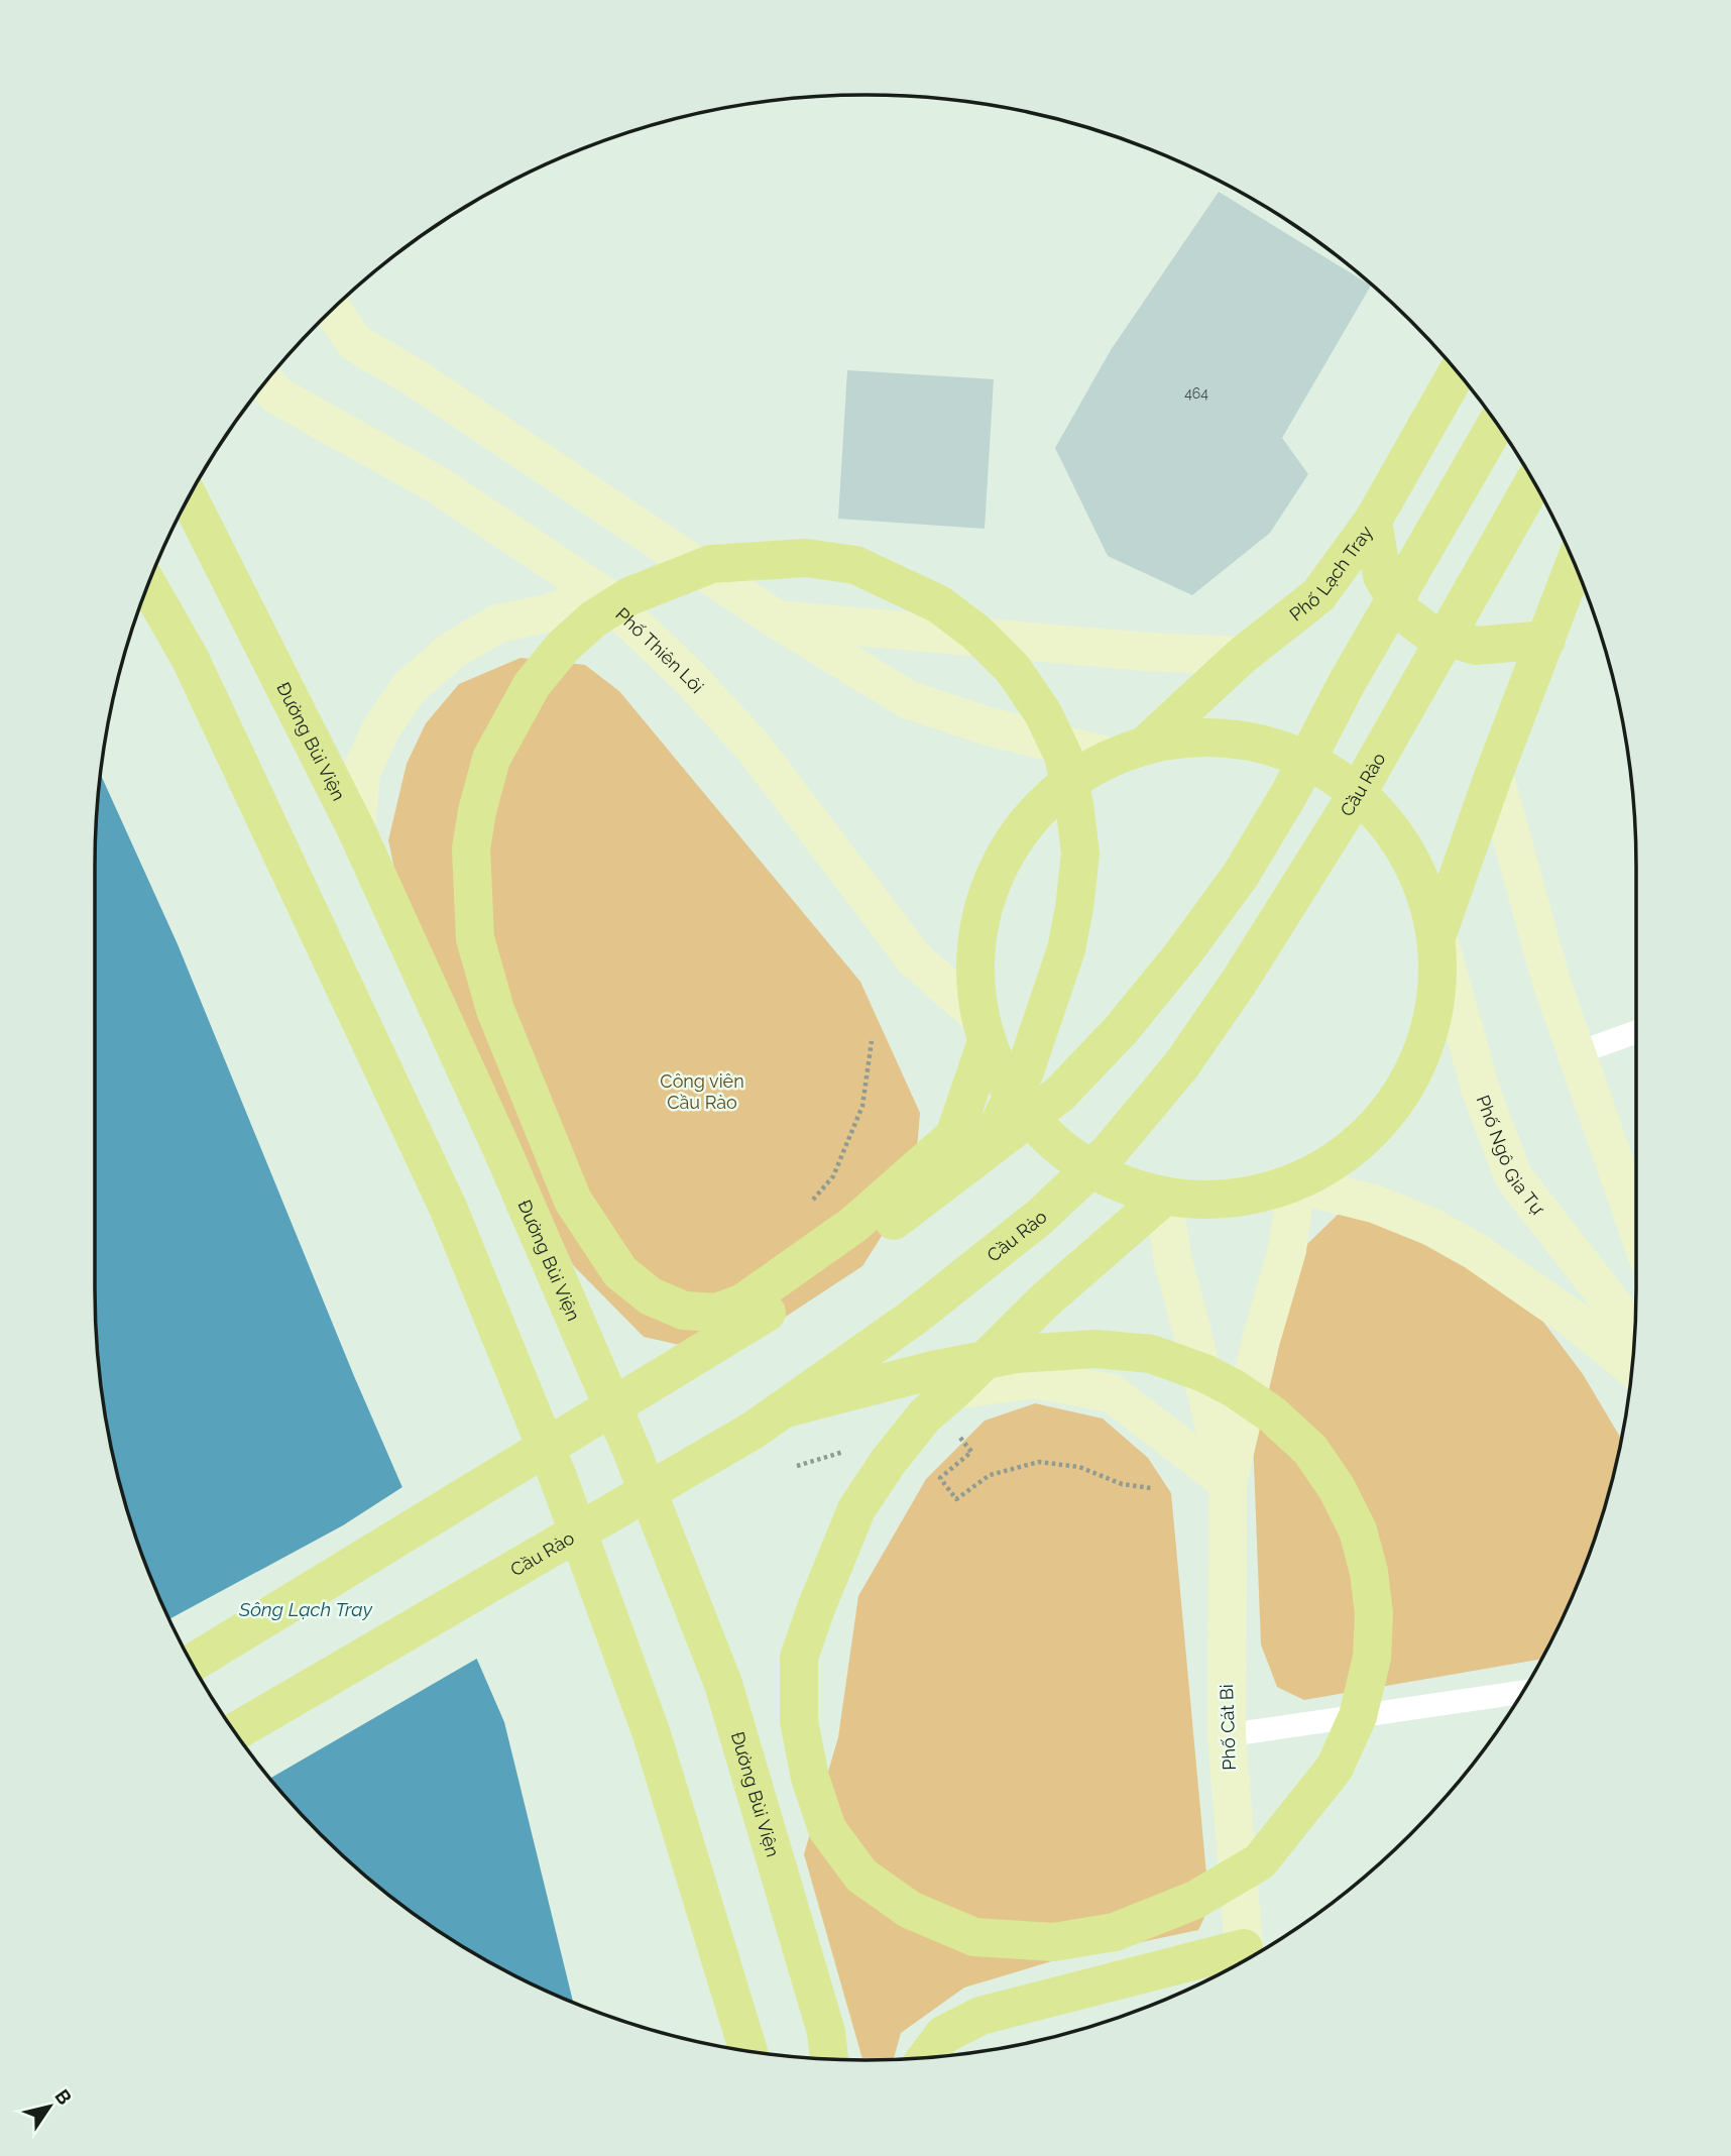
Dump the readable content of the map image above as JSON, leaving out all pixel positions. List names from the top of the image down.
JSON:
{
  "streets": {
    "main road": [
      "Phố Lạch Tray",
      "Phố Thiên Lôi",
      "Đường Bùi Viện",
      "Cầu Rào",
      "Phố Ngô Gia Tự",
      "Phố Cát Bi"
    ]
  },
  "water": ["Sông Lạch Tray"],
  "parks": ["Công viên Cầu Rào"],
  "house_numbers": ["464"],
  "north": "top right"
}
